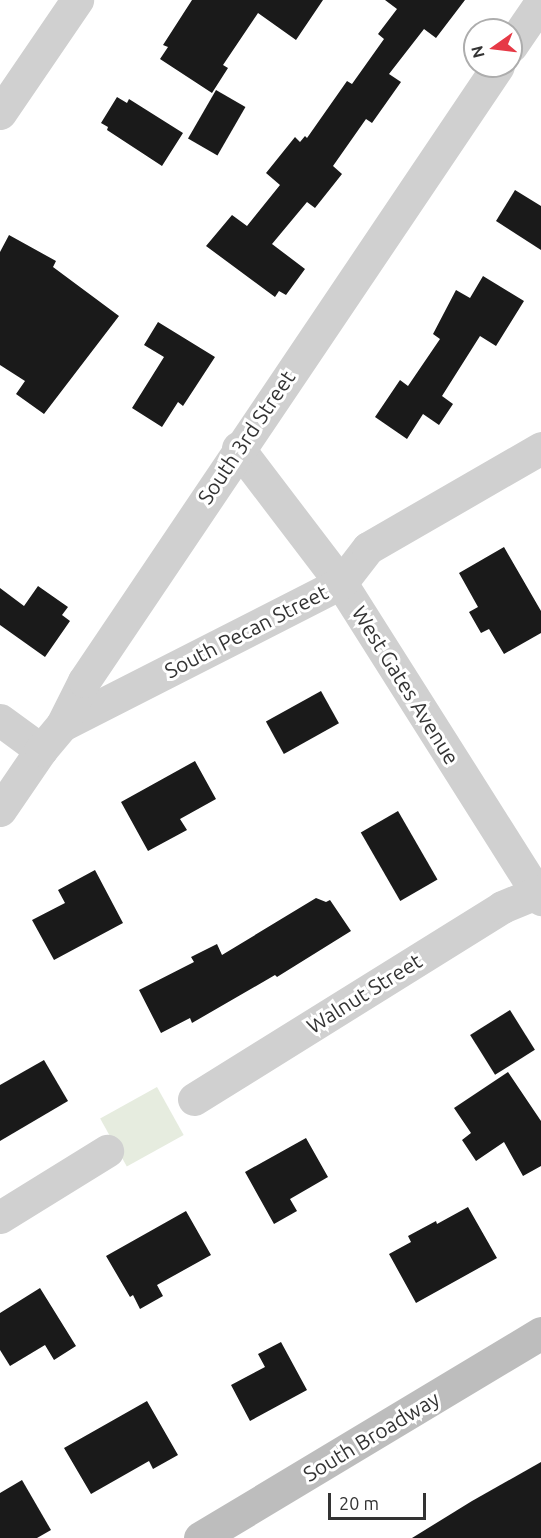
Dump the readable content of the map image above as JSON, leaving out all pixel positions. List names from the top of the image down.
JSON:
{
  "streets": {
    "street": [
      "South 3rd Street",
      "South Pecan Street",
      "West Gates Avenue",
      "Walnut Street",
      "South Broadway"
    ]
  },
  "crossings": [
    ["South 3rd Street", "South Pecan Street"],
    ["South 3rd Street", "West Gates Avenue"],
    ["South Pecan Street", "West Gates Avenue"],
    ["West Gates Avenue", "Walnut Street"]
  ],
  "scale_bar": "20 m",
  "north": "left"
}
